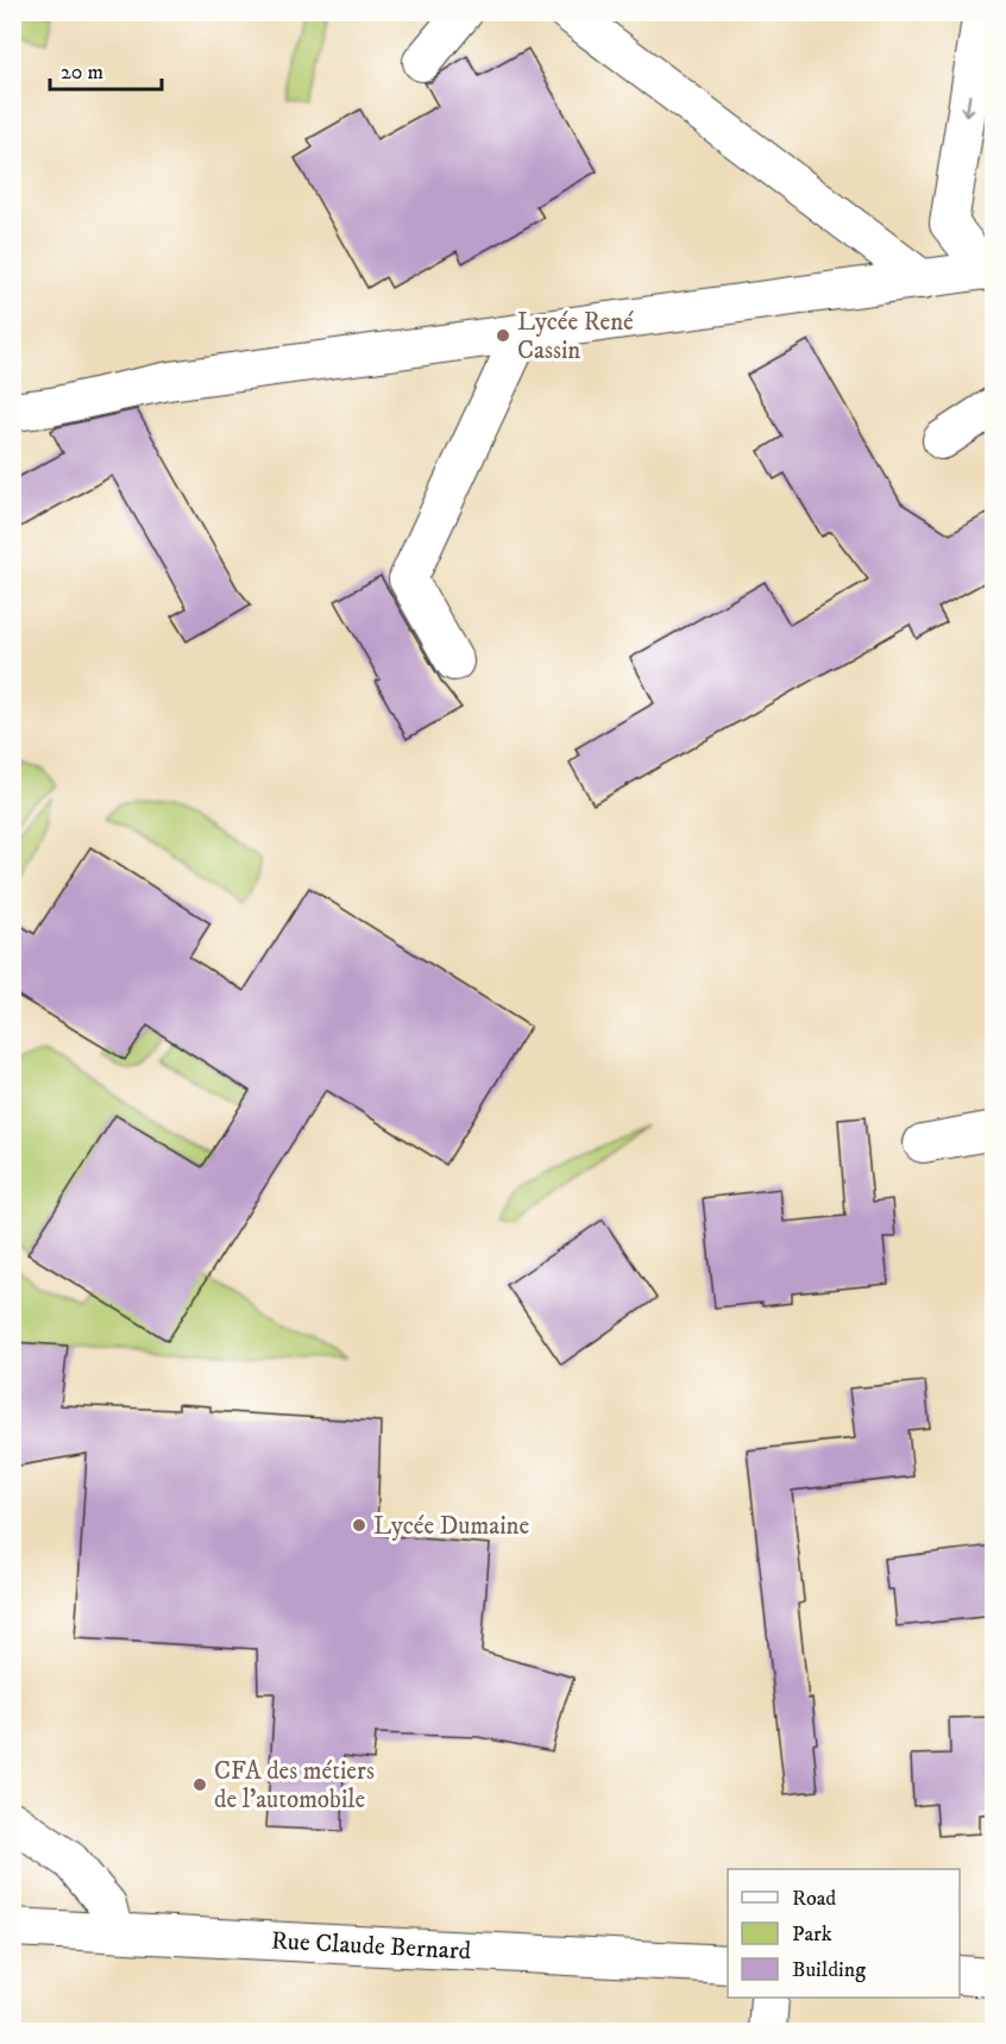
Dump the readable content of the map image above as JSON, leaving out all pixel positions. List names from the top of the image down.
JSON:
{
  "streets": {
    "street": ["Rue Claude Bernard"]
  },
  "places": ["Lycée René Cassin", "Lycée Dumaine", "CFA des métiers de l'automobile"],
  "legend": ["Road", "Park", "Building"],
  "scale_bar": "20 m"
}
